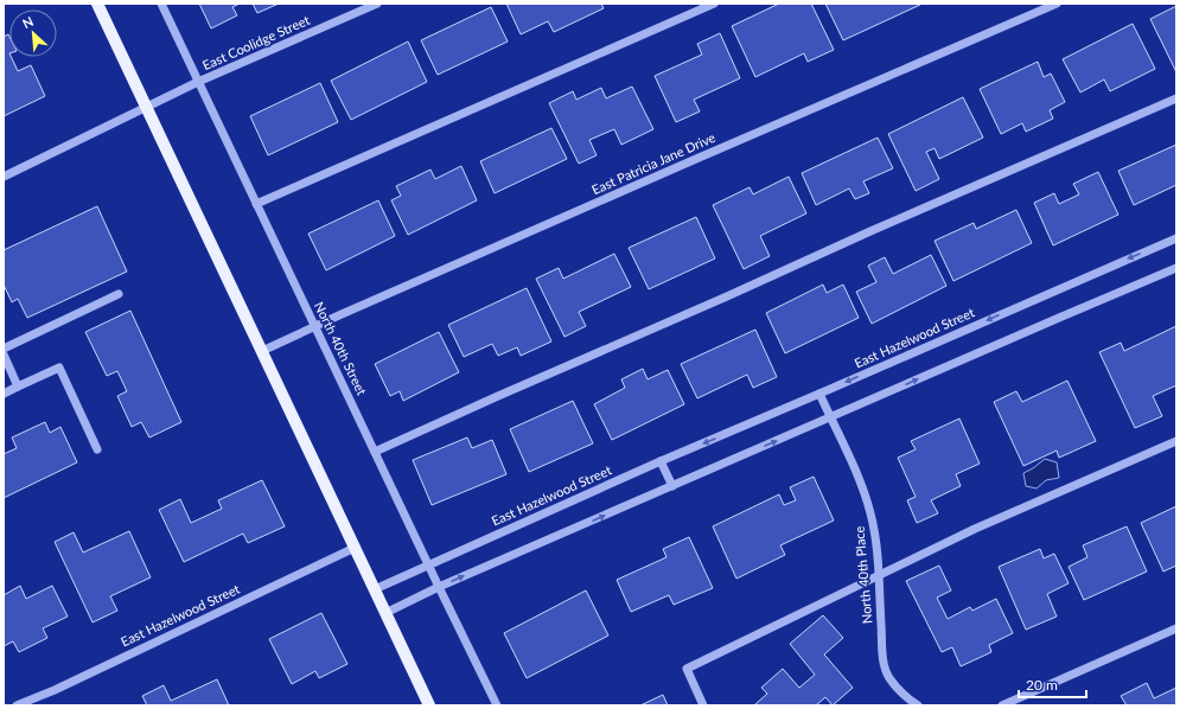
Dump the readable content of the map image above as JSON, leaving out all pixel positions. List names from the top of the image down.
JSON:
{
  "streets": {
    "street": [
      "East Coolidge Street",
      "East Patricia Jane Drive",
      "East Hazelwood Street",
      "North 40th Street",
      "North 40th Place"
    ]
  },
  "crossings": [
    ["East Coolidge Street", "North 40th Street"],
    ["East Patricia Jane Drive", "North 40th Street"],
    ["East Hazelwood Street", "North 40th Street"],
    ["East Hazelwood Street", "North 40th Place"]
  ],
  "scale_bar": "20 m",
  "north": "top left"
}
